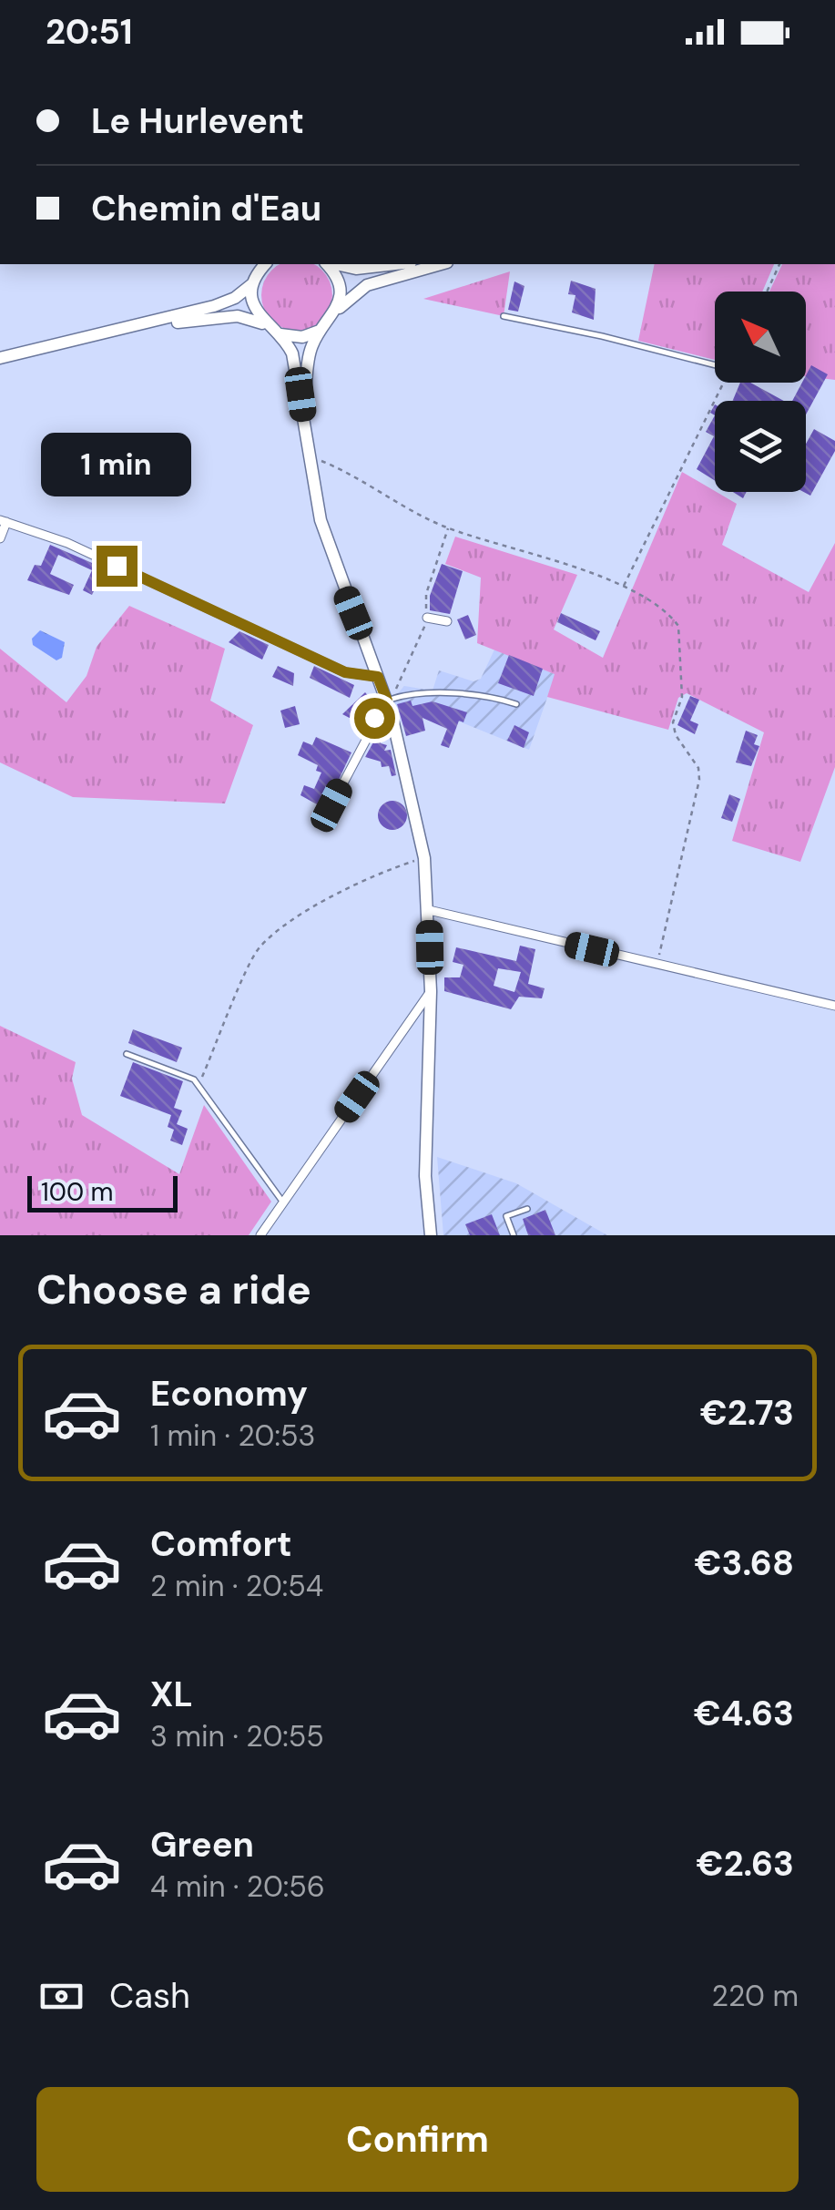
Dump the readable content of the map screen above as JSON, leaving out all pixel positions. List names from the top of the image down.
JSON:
{
  "scale_bar": "100 m",
  "north": "top left",
  "page": {
    "status": "20:51",
    "banner": ["Le Hurlevent", "Chemin d'Eau"],
    "bubble": "1 min",
    "scale": "100 m",
    "heading": "Choose a ride",
    "list": [
      {
        "name": "Economy",
        "note": "1 min · 20:53",
        "value": "€2.73"
      },
      {
        "name": "Comfort",
        "note": "2 min · 20:54",
        "value": "€3.68"
      },
      {
        "name": "XL",
        "note": "3 min · 20:55",
        "value": "€4.63"
      },
      {
        "name": "Green",
        "note": "4 min · 20:56",
        "value": "€2.63"
      }
    ],
    "pay": ["Cash", "220 m"],
    "buttons": "Confirm"
  }
}
